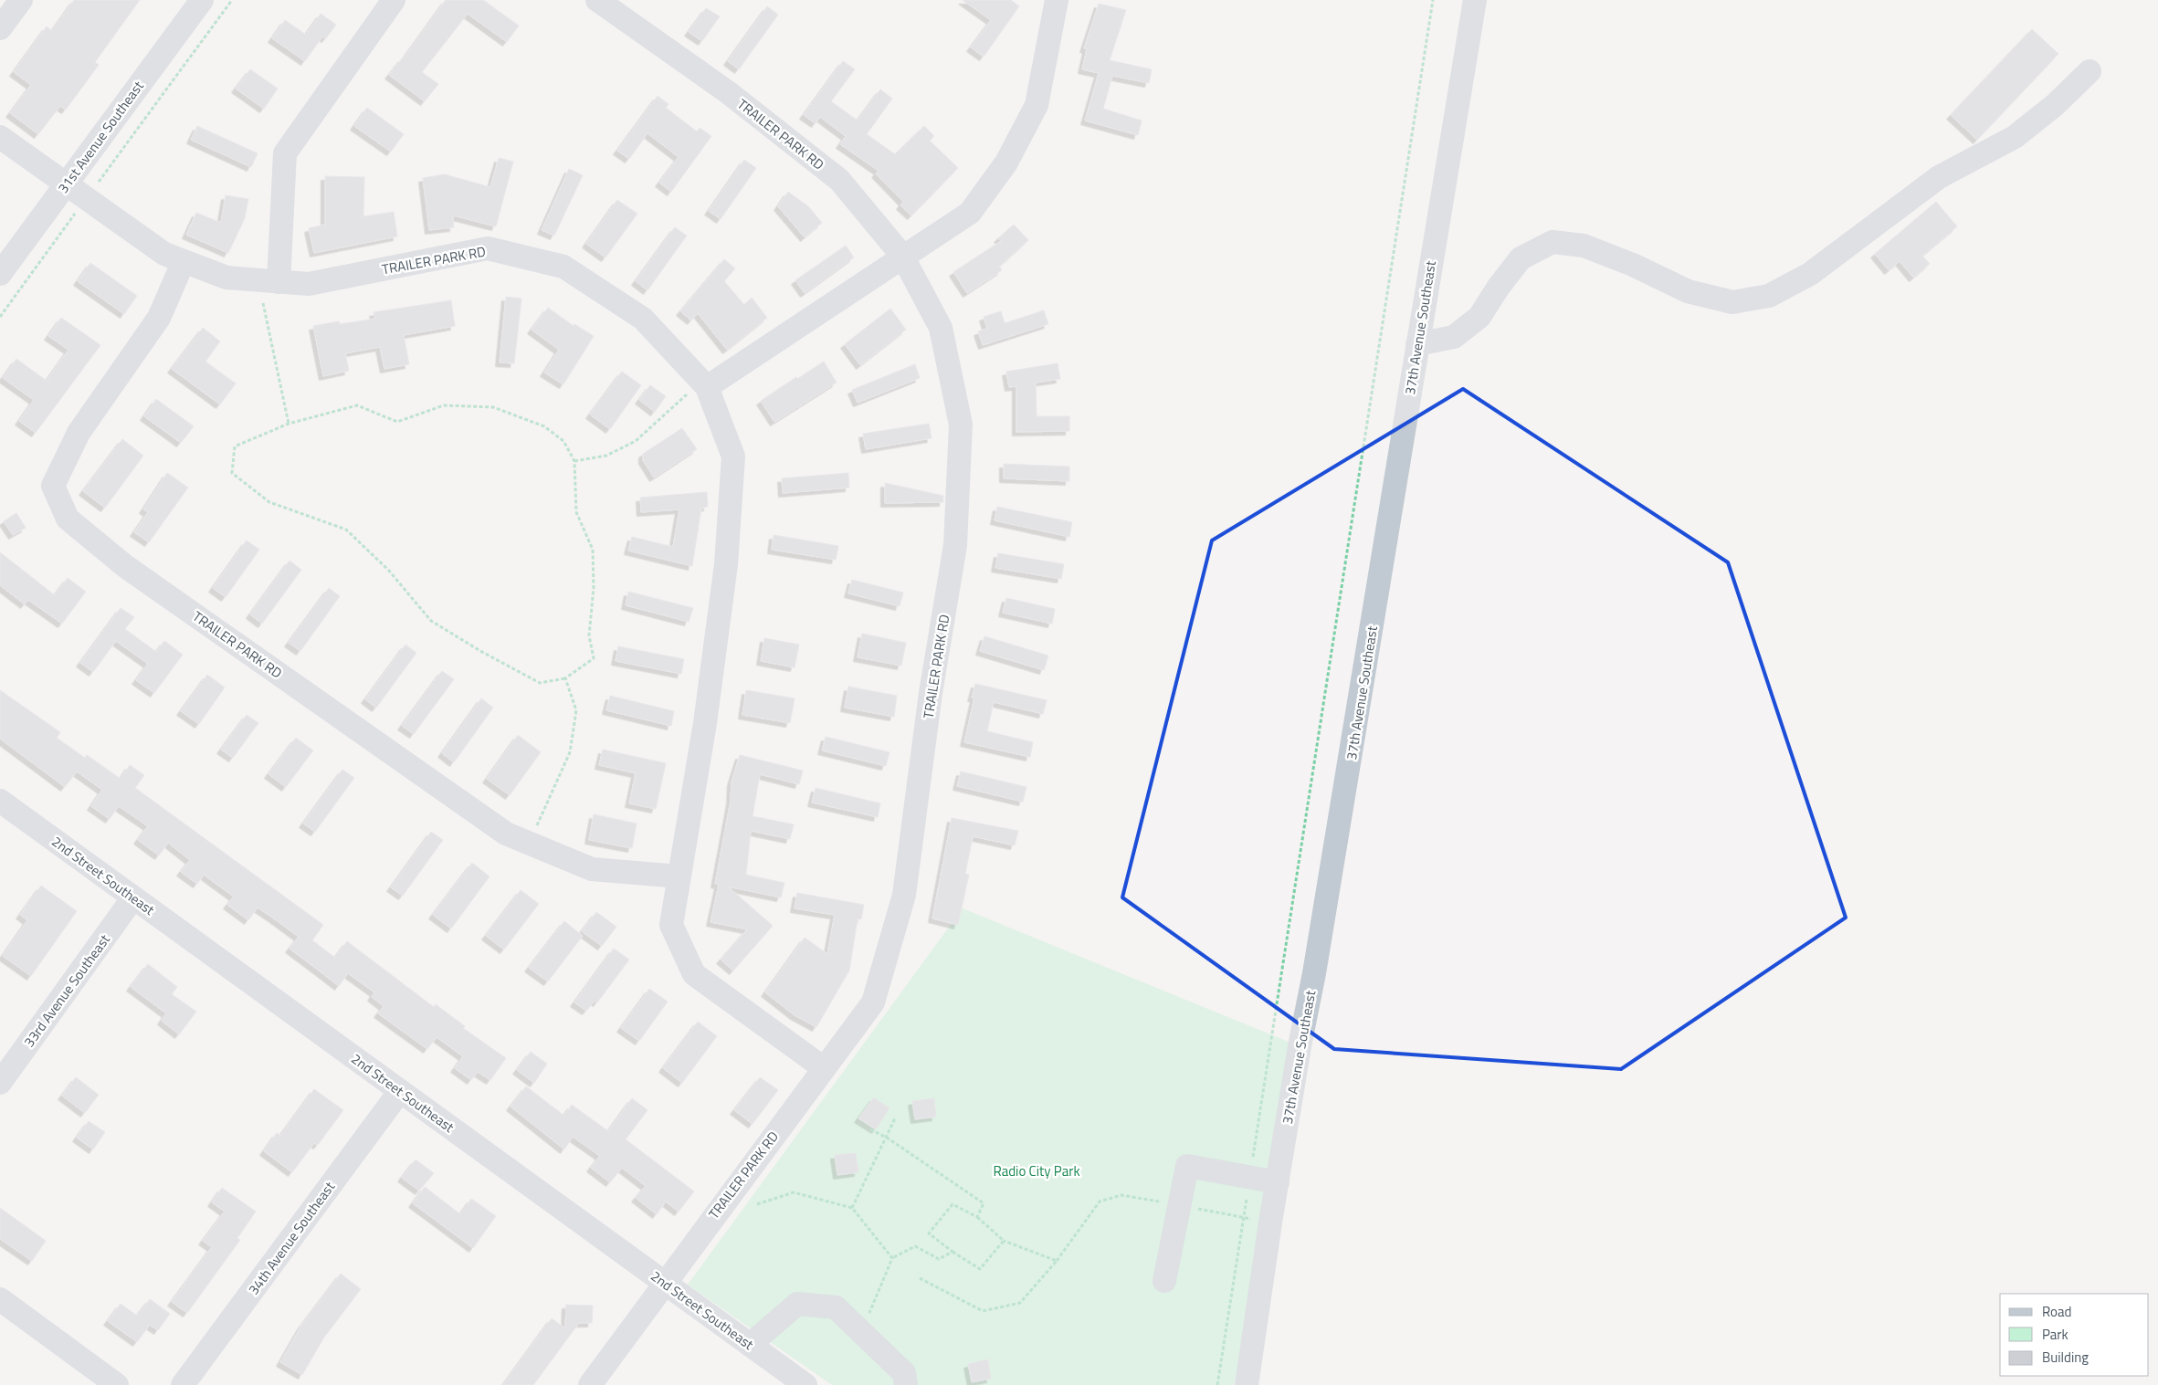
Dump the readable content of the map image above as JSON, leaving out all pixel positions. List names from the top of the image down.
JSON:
{
  "streets": {
    "street": [
      "TRAILER PARK RD",
      "31st Avenue Southeast",
      "37th Avenue Southeast",
      "2nd Street Southeast",
      "33rd Avenue Southeast",
      "34th Avenue Southeast"
    ]
  },
  "crossings": [
    ["TRAILER PARK RD", "31st Avenue Southeast"],
    ["TRAILER PARK RD", "2nd Street Southeast"],
    ["2nd Street Southeast", "33rd Avenue Southeast"],
    ["2nd Street Southeast", "34th Avenue Southeast"]
  ],
  "parks": ["Radio City Park"],
  "legend": ["Road", "Park", "Building"]
}
